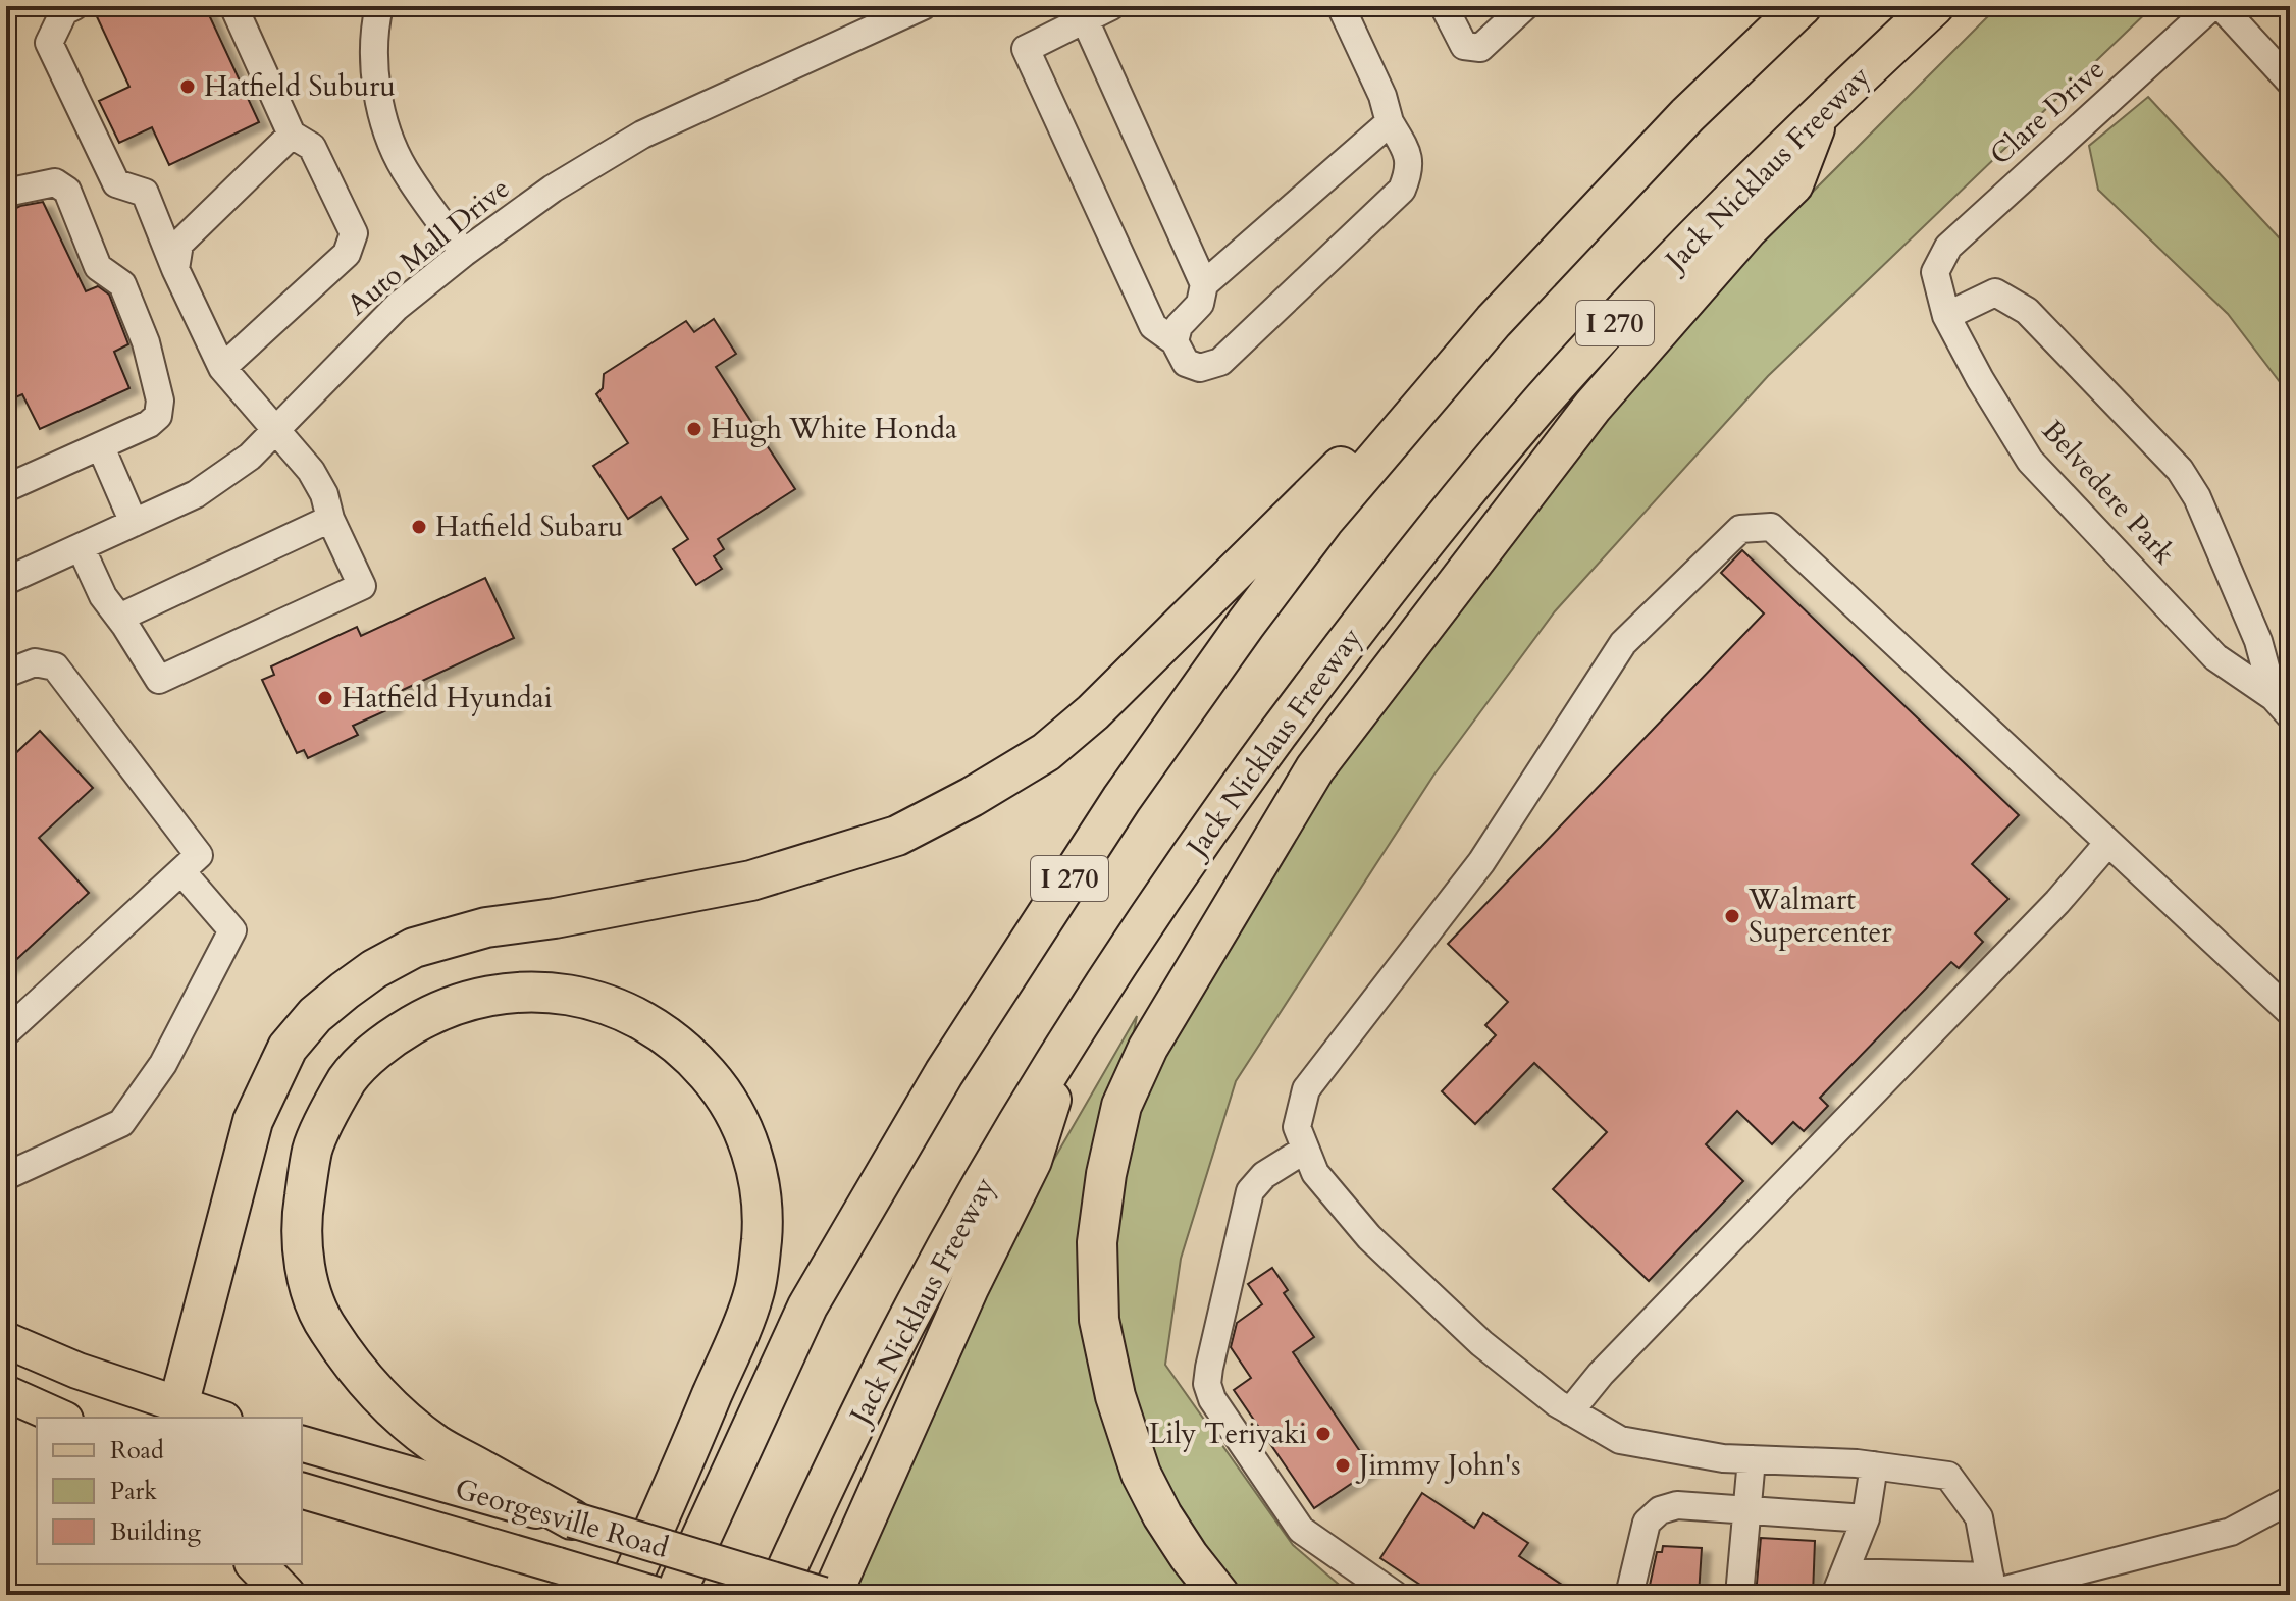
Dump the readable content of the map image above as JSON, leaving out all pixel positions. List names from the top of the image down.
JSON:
{
  "streets": {
    "highway": ["Jack Nicklaus Freeway", "I 270"],
    "main road": ["Georgesville Road"],
    "street": ["Clare Drive", "Auto Mall Drive", "Belvedere Park"]
  },
  "crossings": [
    ["Clare Drive", "Belvedere Park"]
  ],
  "places": [
    "Hatfield Suburu",
    "Hugh White Honda",
    "Hatfield Subaru",
    "Hatfield Hyundai",
    "Walmart Supercenter",
    "Lily Teriyaki",
    "Jimmy John's"
  ],
  "legend": ["Road", "Park", "Building"]
}
